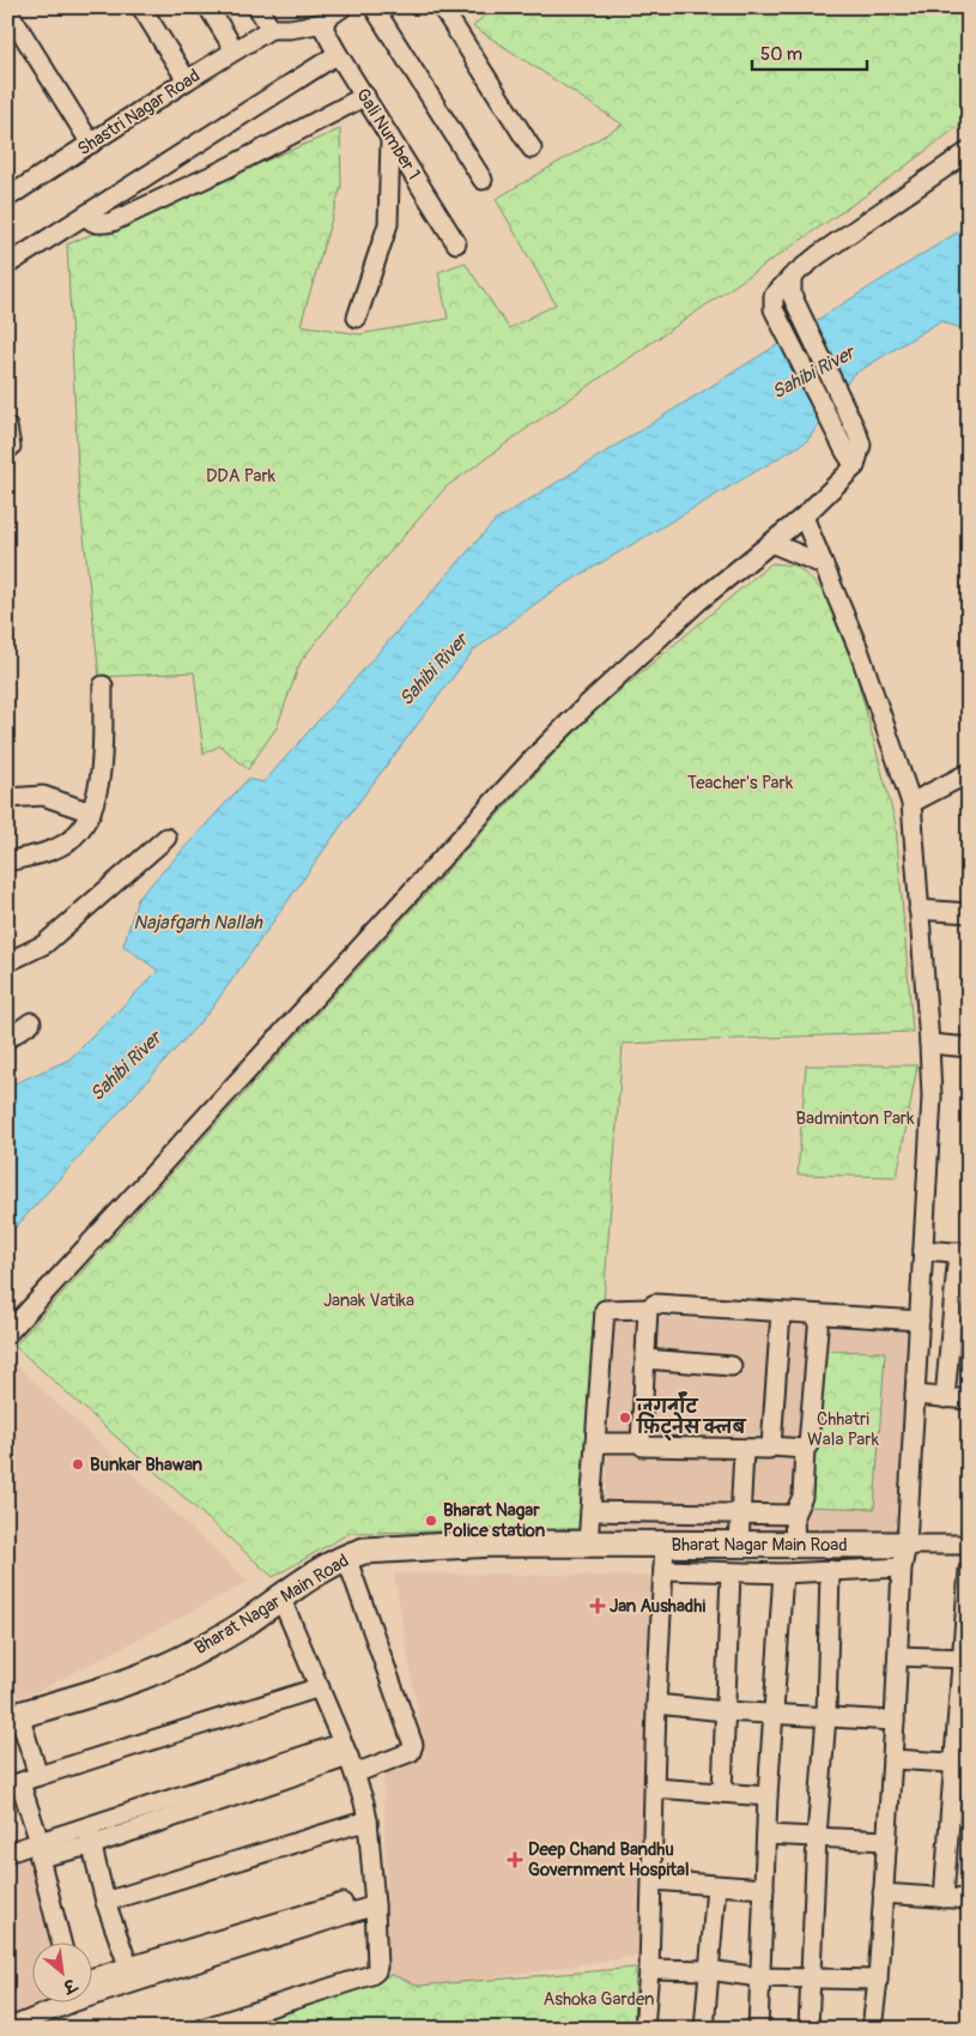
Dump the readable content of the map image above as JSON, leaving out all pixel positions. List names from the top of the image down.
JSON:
{
  "streets": {
    "street": ["Shastri Nagar Road", "Gali Number 1", "Bharat Nagar Main Road"]
  },
  "water": ["Sahibi River", "Najafgarh Nallah"],
  "parks": [
    "DDA Park",
    "Teacher's Park",
    "Badminton Park",
    "Janak Vatika",
    "Chhatri Wala Park",
    "Ashoka Garden"
  ],
  "places": {
    "other": ["जगर्नॉट फ़िट्नेस क्लब", "Bunkar Bhawan", "Bharat Nagar Police station"],
    "health": ["Jan Aushadhi", "Deep Chand Bandhu Government Hospital"]
  },
  "scale_bar": "50 m",
  "north": "bottom right"
}
